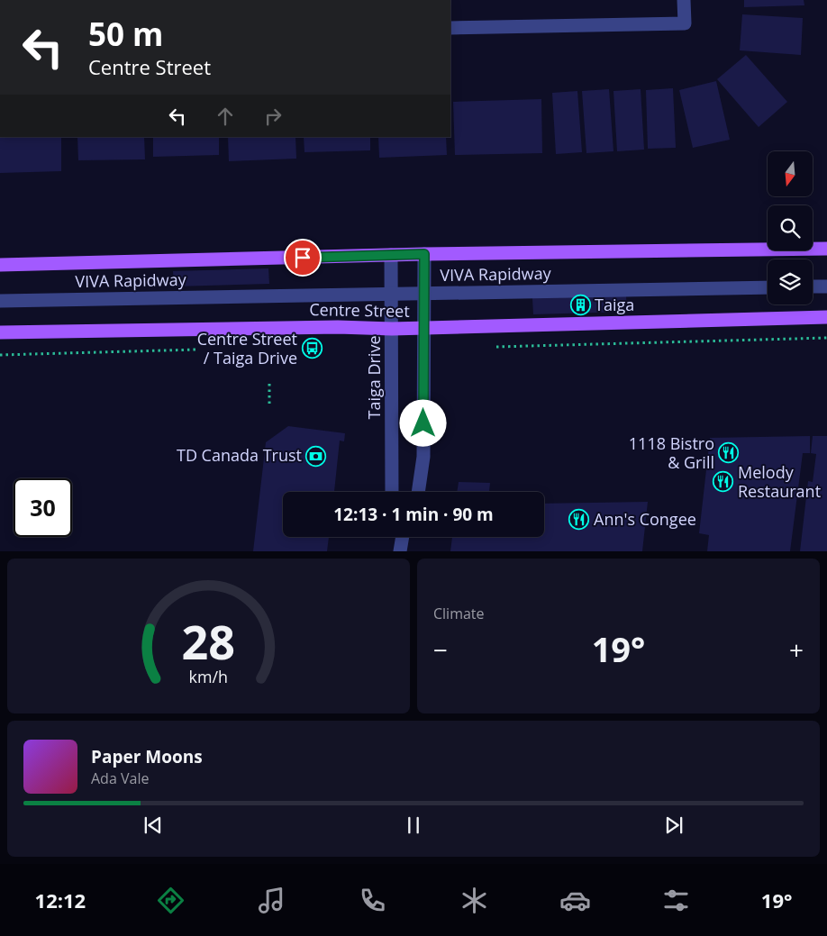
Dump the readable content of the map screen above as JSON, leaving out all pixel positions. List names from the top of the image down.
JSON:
{
  "streets": {
    "main road": ["Centre Street"],
    "street": ["VIVA Rapidway", "Taiga Drive"]
  },
  "crossings": [
    ["VIVA Rapidway", "Taiga Drive"],
    ["Centre Street", "Taiga Drive"]
  ],
  "places": {
    "building": ["Taiga"],
    "bus stop": ["Centre Street / Taiga Drive"],
    "restaurant": ["1118 Bistro & Grill", "Melody Restaurant", "Ann's Congee"],
    "bank": ["TD Canada Trust"]
  },
  "north": "bottom",
  "page": {
    "turn": ["50 m", "Centre Street"],
    "limit": "30",
    "trip": "12:13 · 1 min · 90 m",
    "tile": "Climate",
    "heat": ["−", "19°", "+"],
    "song": ["Paper Moons", "Ada Vale"],
    "tabs": ["12:12", "19°"],
    "gauge": ["28", "km/h"]
  }
}
